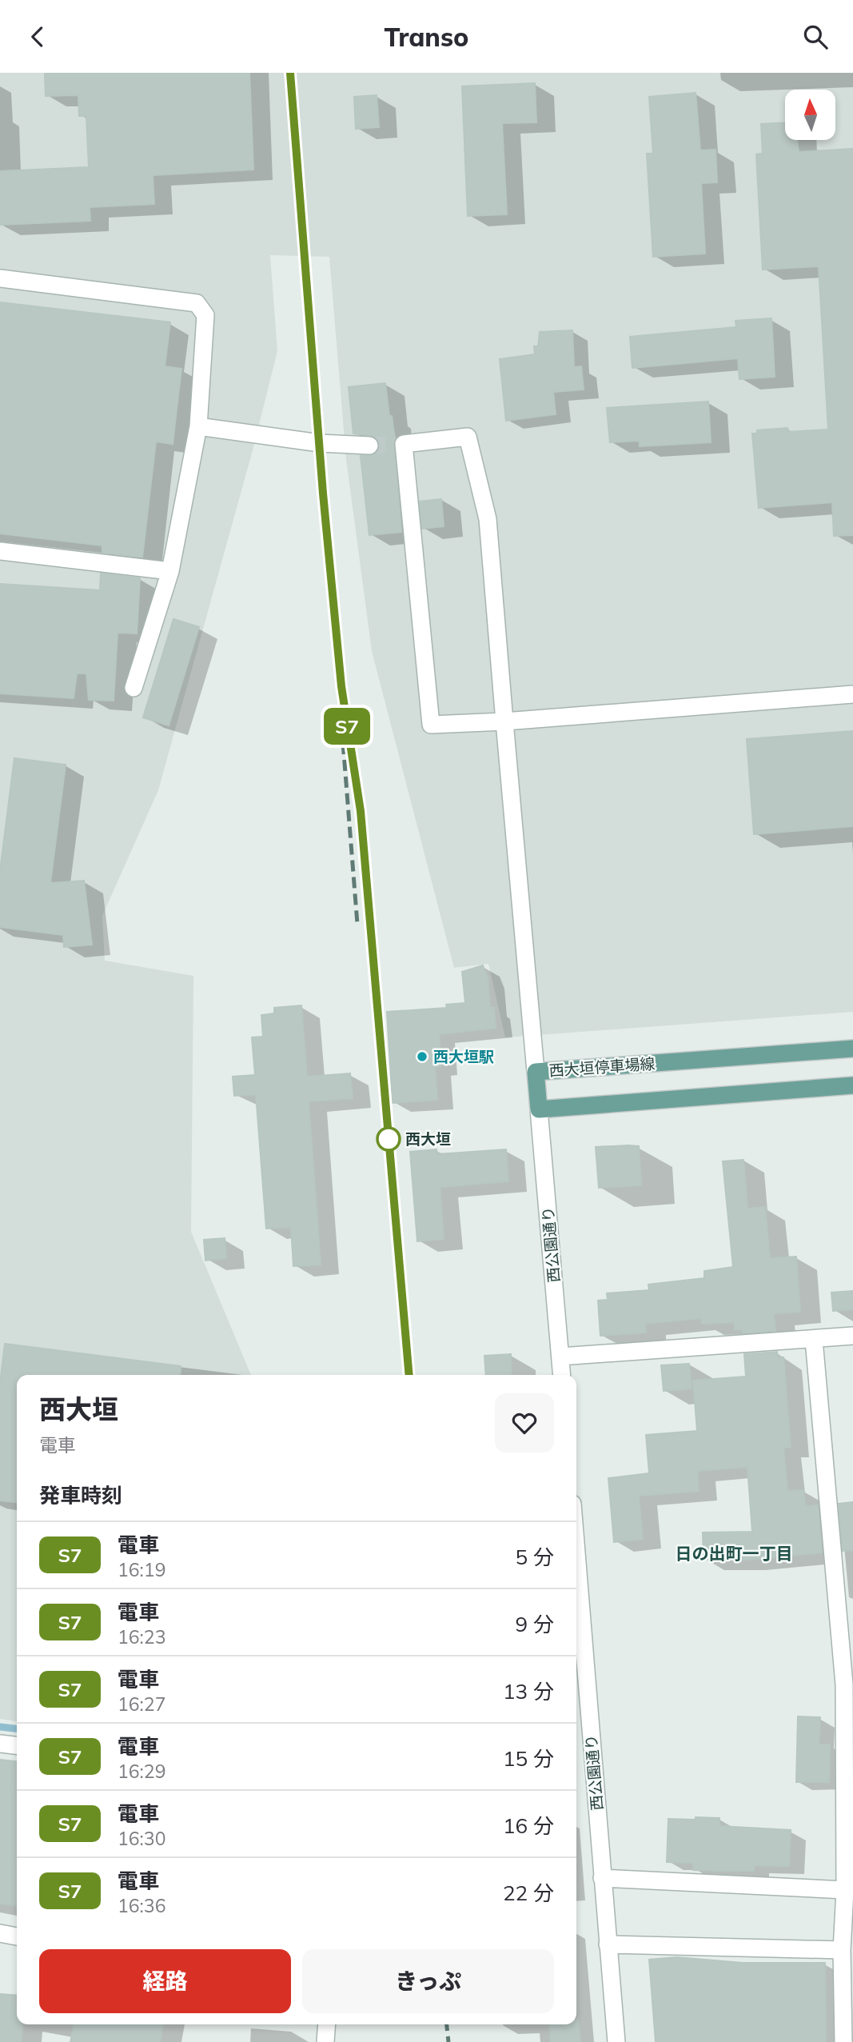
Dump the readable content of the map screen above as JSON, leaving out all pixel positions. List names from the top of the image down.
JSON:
{
  "streets": {
    "main road": ["西大垣停車場線"],
    "street": ["西公園通り"]
  },
  "crossings": [
    ["西大垣停車場線", "西公園通り"]
  ],
  "districts": ["日の出町一丁目"],
  "places": ["西大垣駅", "西大垣"],
  "north": "top",
  "page": {
    "header": "Transo",
    "on_map": "S7",
    "heading": [
      ["西大垣", "電車"],
      "発車時刻"
    ],
    "list": [
      {
        "mark": "S7",
        "name": "電車",
        "note": "16:19",
        "value": "5 分"
      },
      {
        "mark": "S7",
        "name": "電車",
        "note": "16:23",
        "value": "9 分"
      },
      {
        "mark": "S7",
        "name": "電車",
        "note": "16:27",
        "value": "13 分"
      },
      {
        "mark": "S7",
        "name": "電車",
        "note": "16:29",
        "value": "15 分"
      },
      {
        "mark": "S7",
        "name": "電車",
        "note": "16:30",
        "value": "16 分"
      },
      {
        "mark": "S7",
        "name": "電車",
        "note": "16:36",
        "value": "22 分"
      }
    ],
    "buttons": ["経路", "きっぷ"]
  }
}
